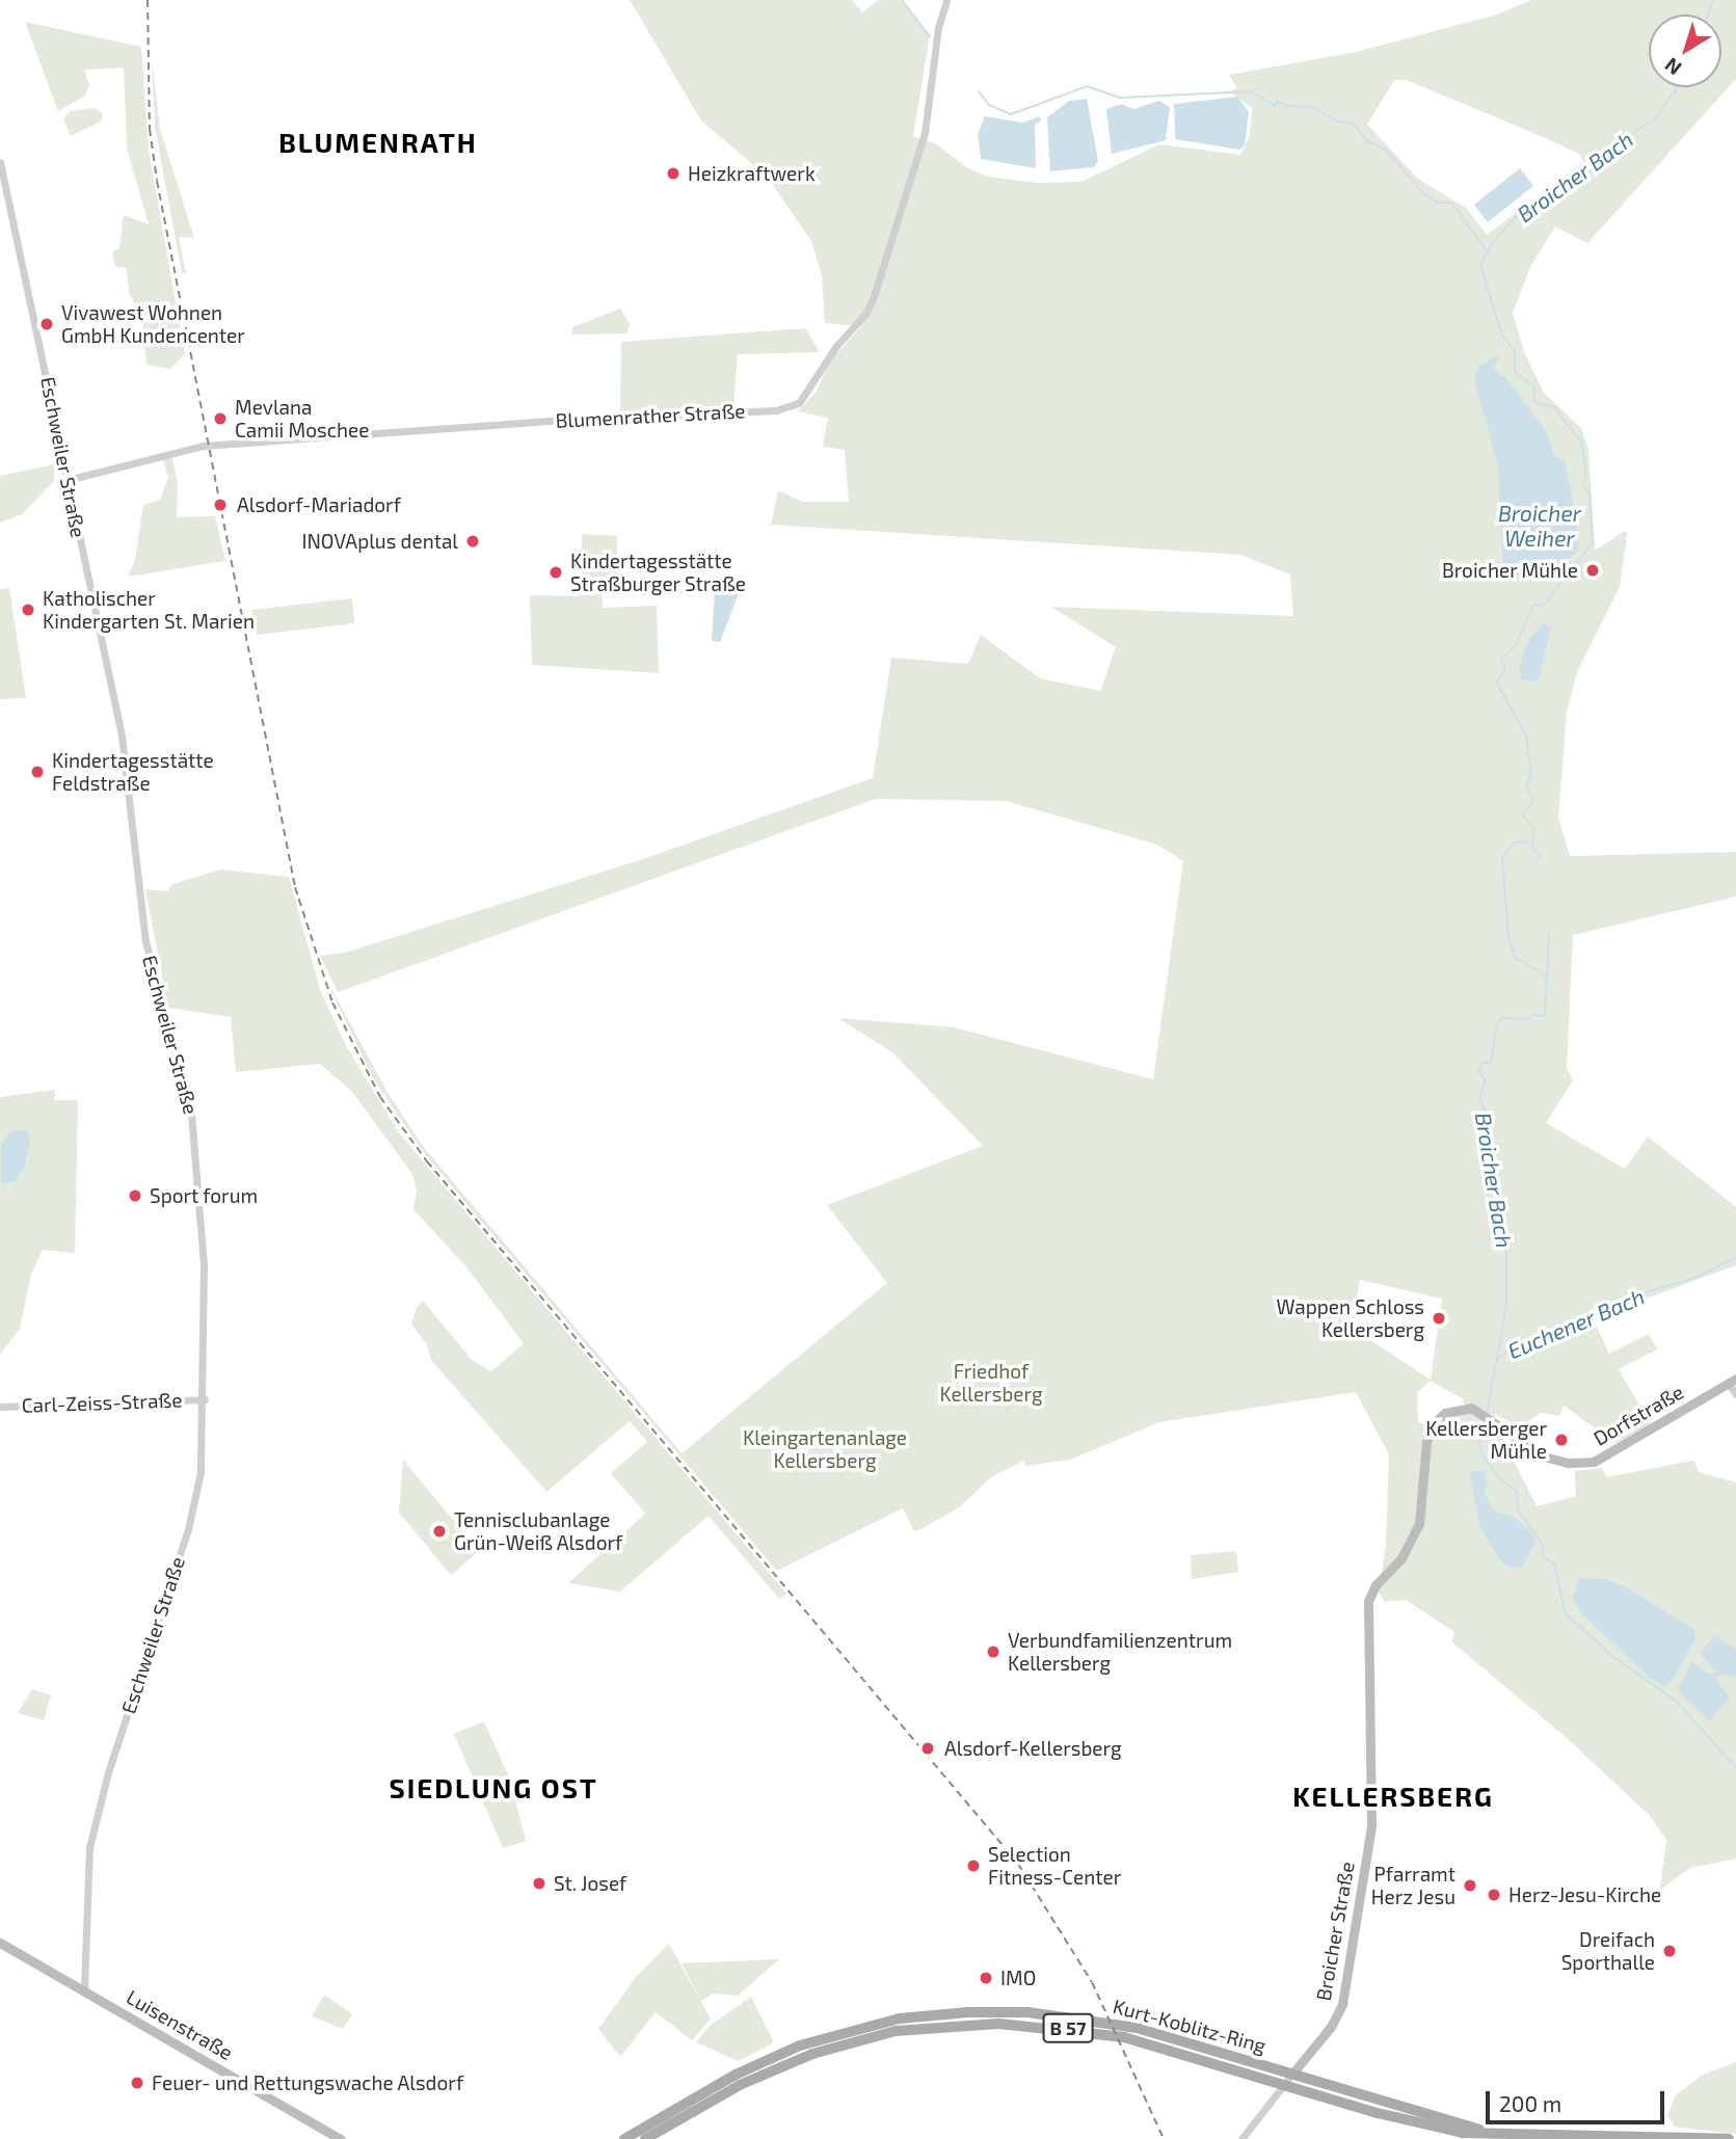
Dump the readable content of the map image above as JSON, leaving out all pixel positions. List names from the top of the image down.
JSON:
{
  "streets": {
    "main road": [
      "Dorfstraße",
      "Broicher Straße",
      "Luisenstraße",
      "Kurt-Koblitz-Ring",
      "B 57"
    ],
    "street": ["Blumenrather Straße", "Eschweiler Straße", "Carl-Zeiss-Straße"]
  },
  "crossings": [
    ["Blumenrather Straße", "Eschweiler Straße"],
    ["Eschweiler Straße", "Carl-Zeiss-Straße"],
    ["Eschweiler Straße", "Luisenstraße"],
    ["Dorfstraße", "Broicher Straße"],
    ["Broicher Straße", "Kurt-Koblitz-Ring"],
    ["Kurt-Koblitz-Ring", "B 57"]
  ],
  "districts": ["BLUMENRATH", "SIEDLUNG OST", "KELLERSBERG"],
  "water": ["Broicher Bach", "Broicher Weiher", "Euchener Bach"],
  "parks": ["Friedhof Kellersberg", "Kleingartenanlage Kellersberg"],
  "places": [
    "Heizkraftwerk",
    "Vivawest Wohnen GmbH Kundencenter",
    "Mevlana Camii Moschee",
    "Alsdorf-Mariadorf",
    "INOVAplus dental",
    "Broicher Mühle",
    "Kindertagesstätte Straßburger Straße",
    "Katholischer Kindergarten St. Marien",
    "Kindertagesstätte Feldstraße",
    "Sport forum",
    "Wappen Schloss Kellersberg",
    "Kellersberger Mühle",
    "Tennisclubanlage Grün-Weiß Alsdorf",
    "Verbundfamilienzentrum Kellersberg",
    "Alsdorf-Kellersberg",
    "Selection Fitness-Center",
    "St. Josef",
    "Pfarramt Herz Jesu",
    "Herz-Jesu-Kirche",
    "Dreifach Sporthalle",
    "IMO",
    "Feuer- und Rettungswache Alsdorf"
  ],
  "scale_bar": "200 m",
  "north": "bottom left"
}
